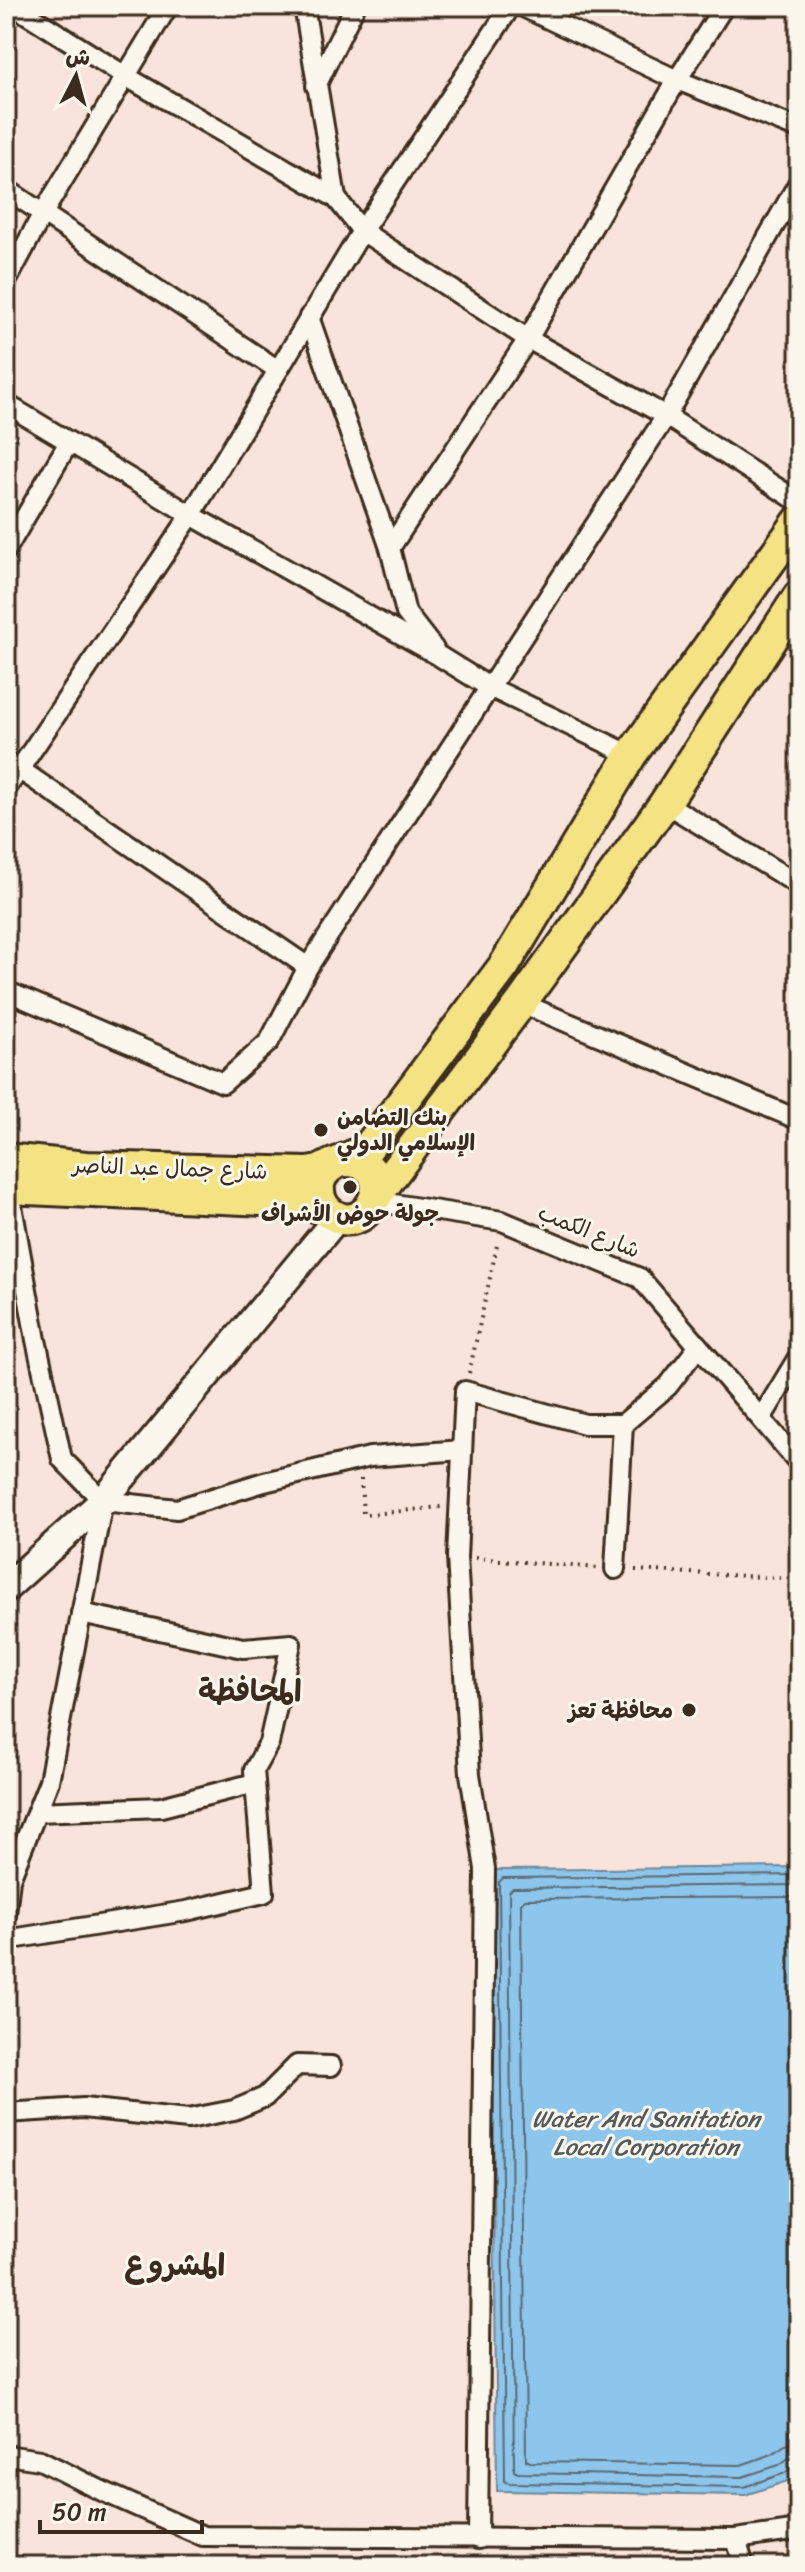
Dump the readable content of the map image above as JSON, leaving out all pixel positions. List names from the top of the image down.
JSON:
{
  "streets": {
    "main road": ["شارع جمال عبد الناصر"],
    "street": ["شارع الكمب"]
  },
  "crossings": [
    ["شارع جمال عبد الناصر", "شارع الكمب"]
  ],
  "districts": ["المحافظة", "المشروع"],
  "water": ["Water And Sanitation Local Corporation"],
  "places": ["بنك التضامن الإسلامي الدولي", "جولة حوض الأشراف", "محافظة تعز"],
  "scale_bar": "50 m",
  "north": "top"
}
